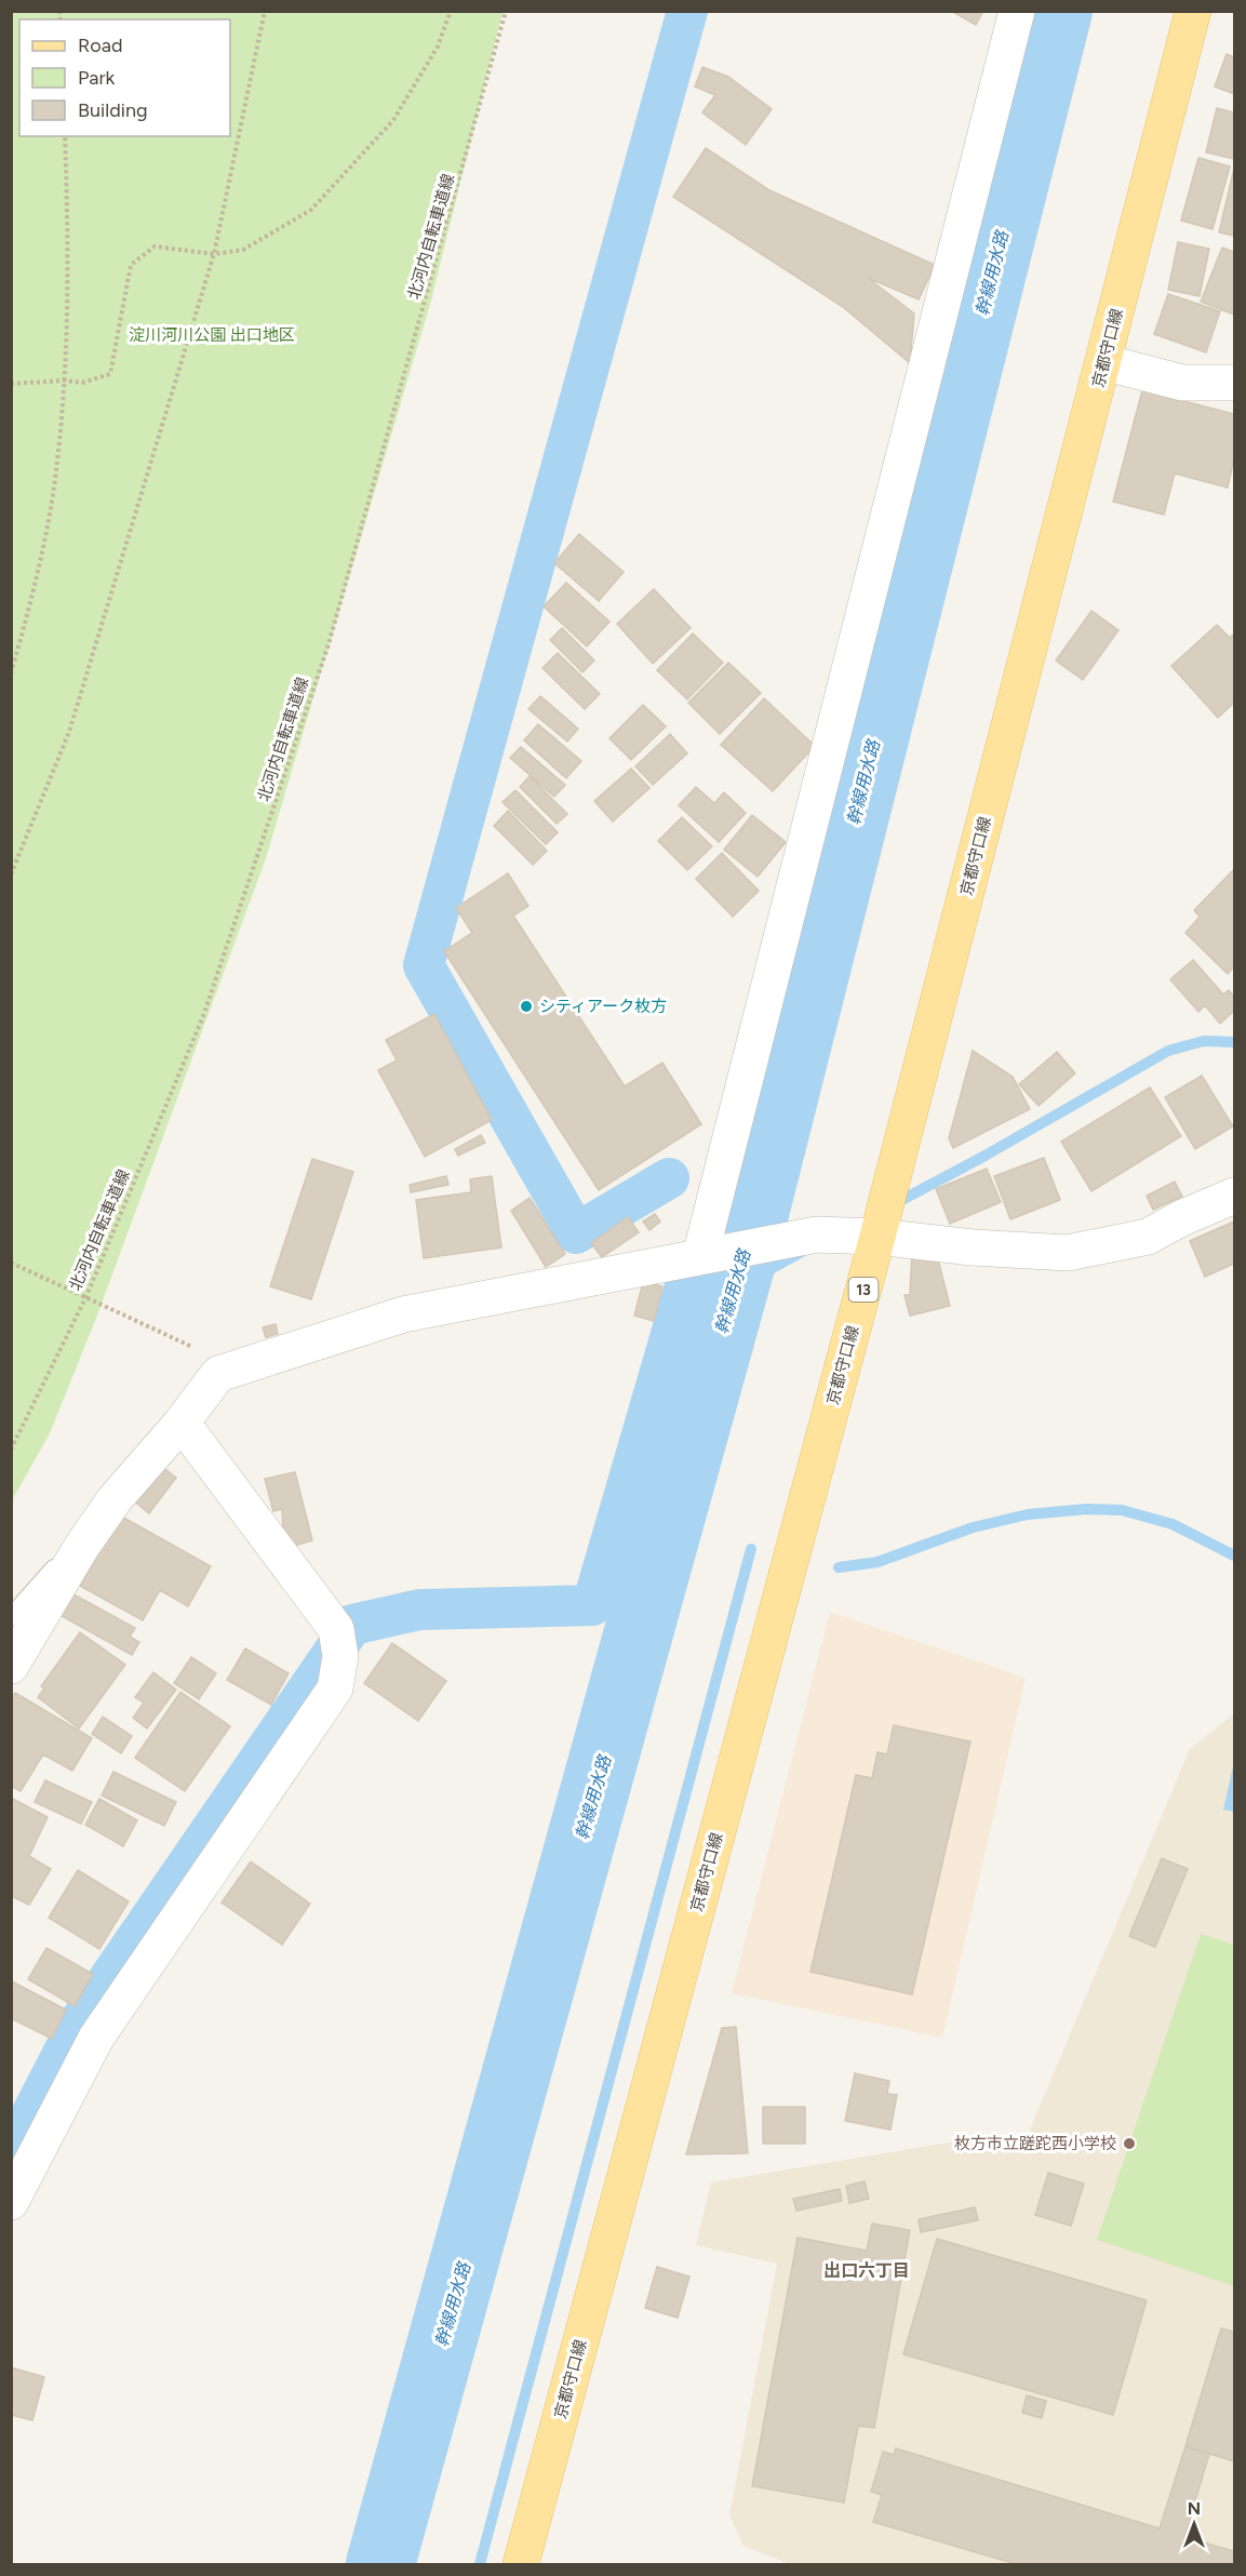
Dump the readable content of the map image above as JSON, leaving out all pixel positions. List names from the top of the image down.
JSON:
{
  "streets": {
    "main road": ["京都守口線", "13"],
    "path": ["北河内自転車道線"]
  },
  "districts": ["出口六丁目"],
  "water": ["幹線用水路"],
  "parks": ["淀川河川公園 出口地区"],
  "places": ["シティアーク枚方", "枚方市立蹉跎西小学校"],
  "legend": ["Road", "Park", "Building"],
  "north": "top"
}
